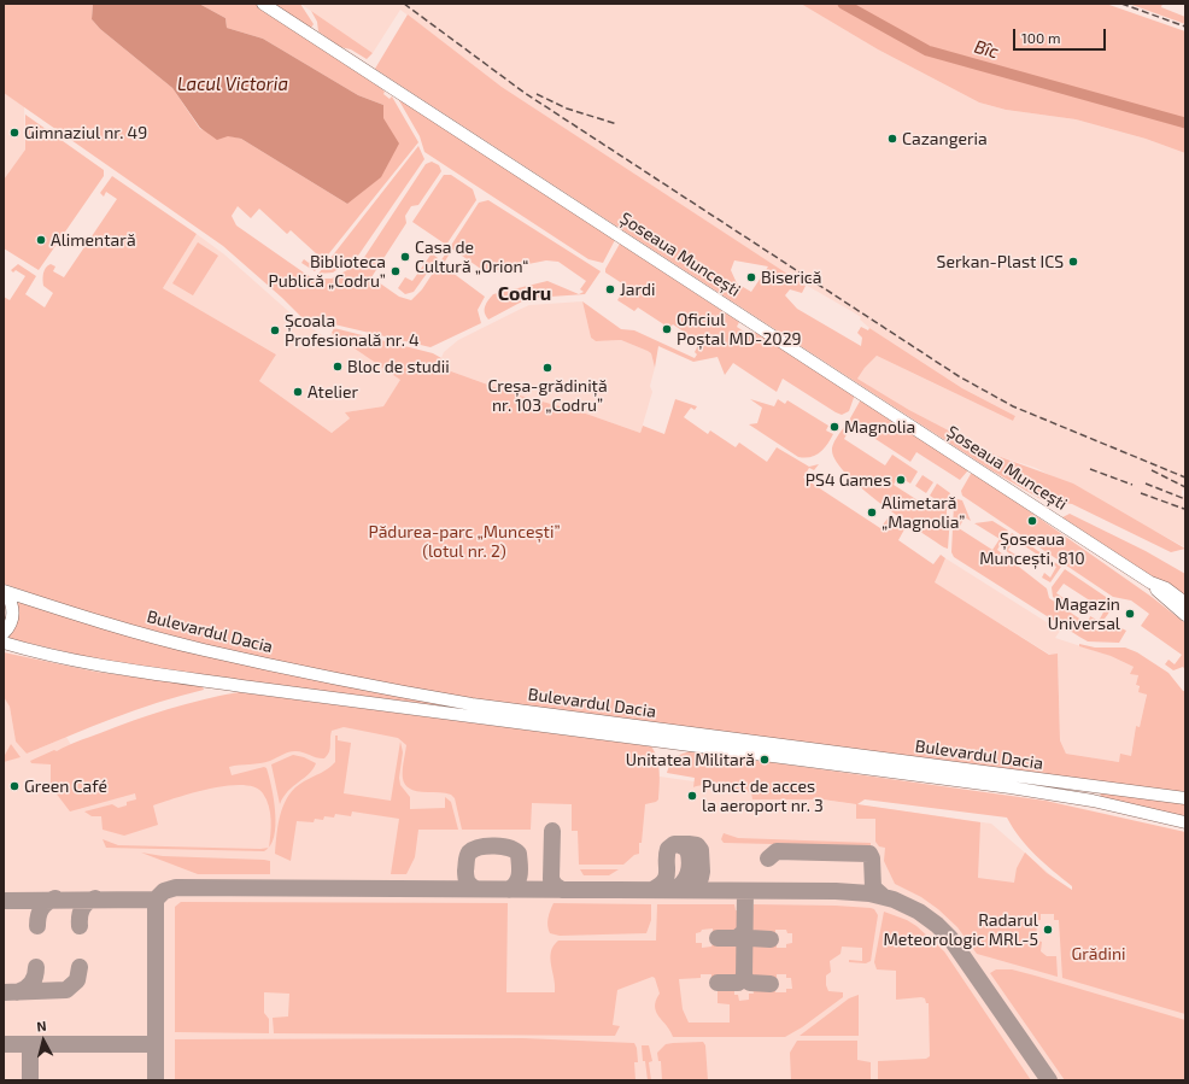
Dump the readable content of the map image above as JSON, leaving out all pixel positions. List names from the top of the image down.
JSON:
{
  "streets": {
    "main road": ["Șoseaua Muncești", "Bulevardul Dacia"]
  },
  "districts": ["Codru"],
  "water": ["Bîc", "Lacul Victoria"],
  "parks": ["Pădurea-parc „Muncești” (lotul nr. 2)", "Grădini"],
  "places": [
    "Gimnaziul nr. 49",
    "Cazangeria",
    "Alimentară",
    "Casa de Cultură „Orion“",
    "Serkan-Plast ICS",
    "Biblioteca Publică „Codru”",
    "Biserică",
    "Jardi",
    "Oficiul Poștal MD-2029",
    "Școala Profesională nr. 4",
    "Bloc de studii",
    "Creșa-grădiniță nr. 103 „Codru”",
    "Atelier",
    "Magnolia",
    "PS4 Games",
    "Alimetară „Magnolia”",
    "Șoseaua Muncești, 810",
    "Magazin Universal",
    "Unitatea Militară",
    "Green Café",
    "Punct de acces la aeroport nr. 3",
    "Radarul Meteorologic MRL-5"
  ],
  "scale_bar": "100 m",
  "north": "top"
}
